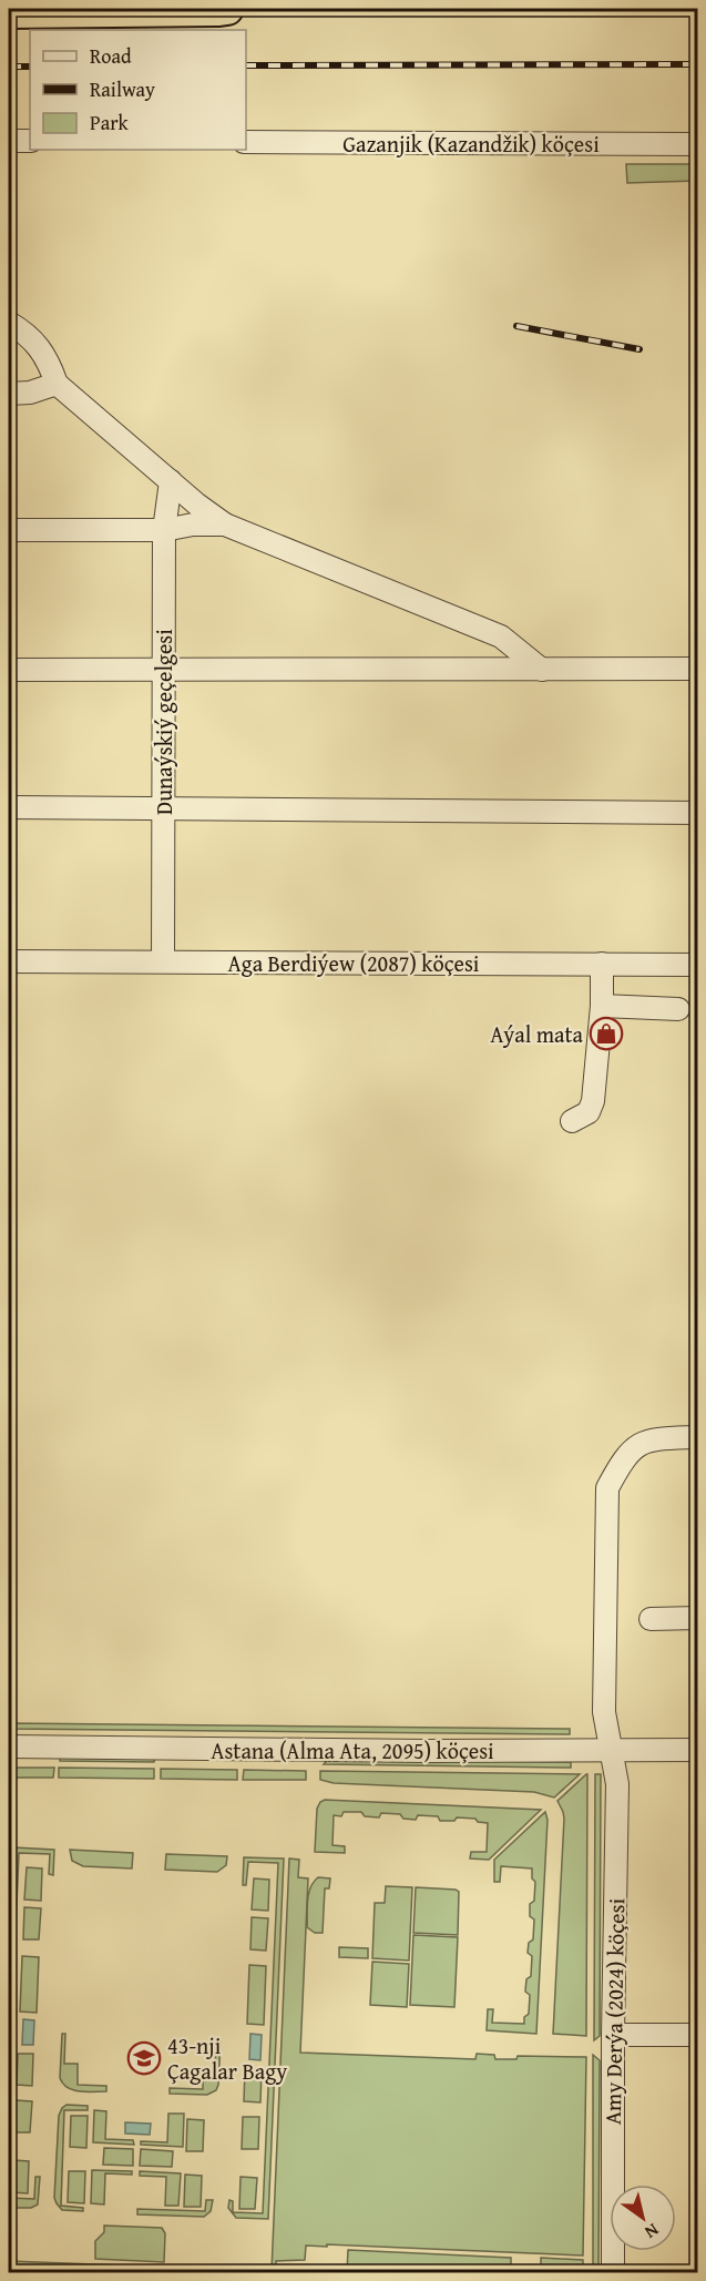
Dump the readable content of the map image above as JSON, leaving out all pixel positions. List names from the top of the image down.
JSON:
{
  "streets": {
    "street": [
      "Gazanjik (Kazandžik) köçesi",
      "Dunaýskiý geçelgesi",
      "Aga Berdiýew (2087) köçesi",
      "Astana (Alma Ata, 2095) köçesi",
      "Amy Derýa (2024) köçesi"
    ]
  },
  "crossings": [
    ["Dunaýskiý geçelgesi", "Aga Berdiýew (2087) köçesi"],
    ["Astana (Alma Ata, 2095) köçesi", "Amy Derýa (2024) köçesi"]
  ],
  "places": {
    "shop": ["Aýal mata"],
    "school or university": ["43-nji Çagalar Bagy"]
  },
  "legend": ["Road", "Railway", "Park"],
  "north": "bottom right"
}
